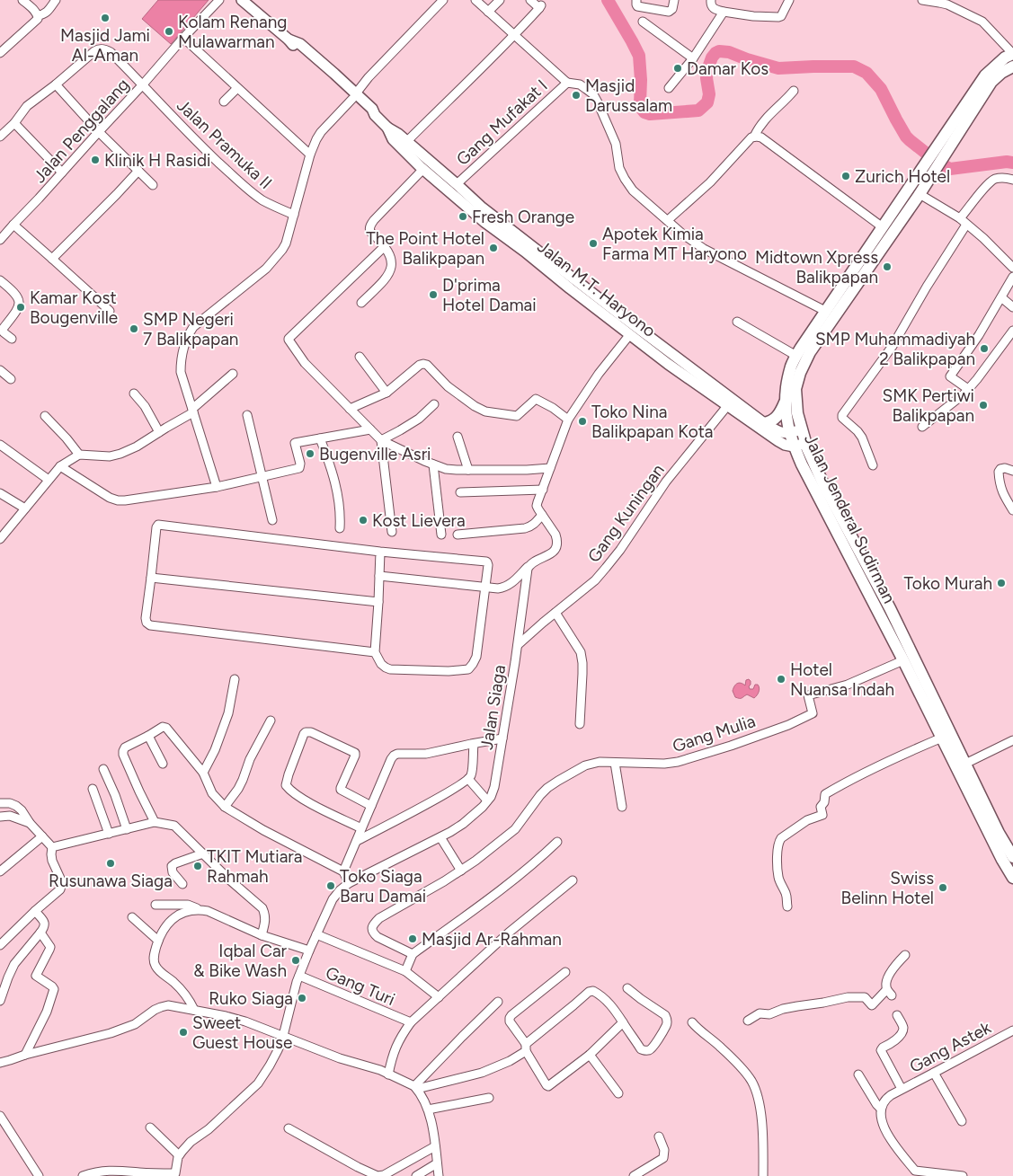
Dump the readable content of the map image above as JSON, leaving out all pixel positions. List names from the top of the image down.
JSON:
{
  "streets": {
    "highway": ["Jalan Jenderal Sudirman"],
    "main road": ["Jalan M.T. Haryono"],
    "street": [
      "Gang Mufakat I",
      "Jalan Penggalang",
      "Jalan Pramuka II",
      "Gang Kuningan",
      "Jalan Siaga",
      "Gang Mulia",
      "Gang Turi",
      "Gang Astek"
    ]
  },
  "crossings": [
    ["Gang Mufakat I", "Jalan M.T. Haryono"],
    ["Jalan Penggalang", "Jalan Pramuka II"],
    ["Jalan M.T. Haryono", "Gang Kuningan"],
    ["Jalan M.T. Haryono", "Jalan Jenderal Sudirman"],
    ["Gang Kuningan", "Jalan Siaga"],
    ["Jalan Jenderal Sudirman", "Gang Mulia"],
    ["Jalan Siaga", "Gang Turi"]
  ],
  "places": [
    "Masjid Jami Al-Aman",
    "Kolam Renang Mulawarman",
    "Damar Kos",
    "Masjid Darussalam",
    "Klinik H Rasidi",
    "Zurich Hotel",
    "Fresh Orange",
    "Apotek Kimia Farma MT Haryono",
    "The Point Hotel Balikpapan",
    "Midtown Xpress Balikpapan",
    "D'prima Hotel Damai",
    "Kamar Kost Bougenville",
    "SMP Negeri 7 Balikpapan",
    "SMP Muhammadiyah 2 Balikpapan",
    "SMK Pertiwi Balikpapan",
    "Toko Nina Balikpapan Kota",
    "Bugenville Asri",
    "Kost Lievera",
    "Toko Murah",
    "Hotel Nuansa Indah",
    "Rusunawa Siaga",
    "TKIT Mutiara Rahmah",
    "Toko Siaga Baru Damai",
    "Swiss Belinn Hotel",
    "Masjid Ar-Rahman",
    "Iqbal Car & Bike Wash",
    "Ruko Siaga",
    "Sweet Guest House"
  ]
}
